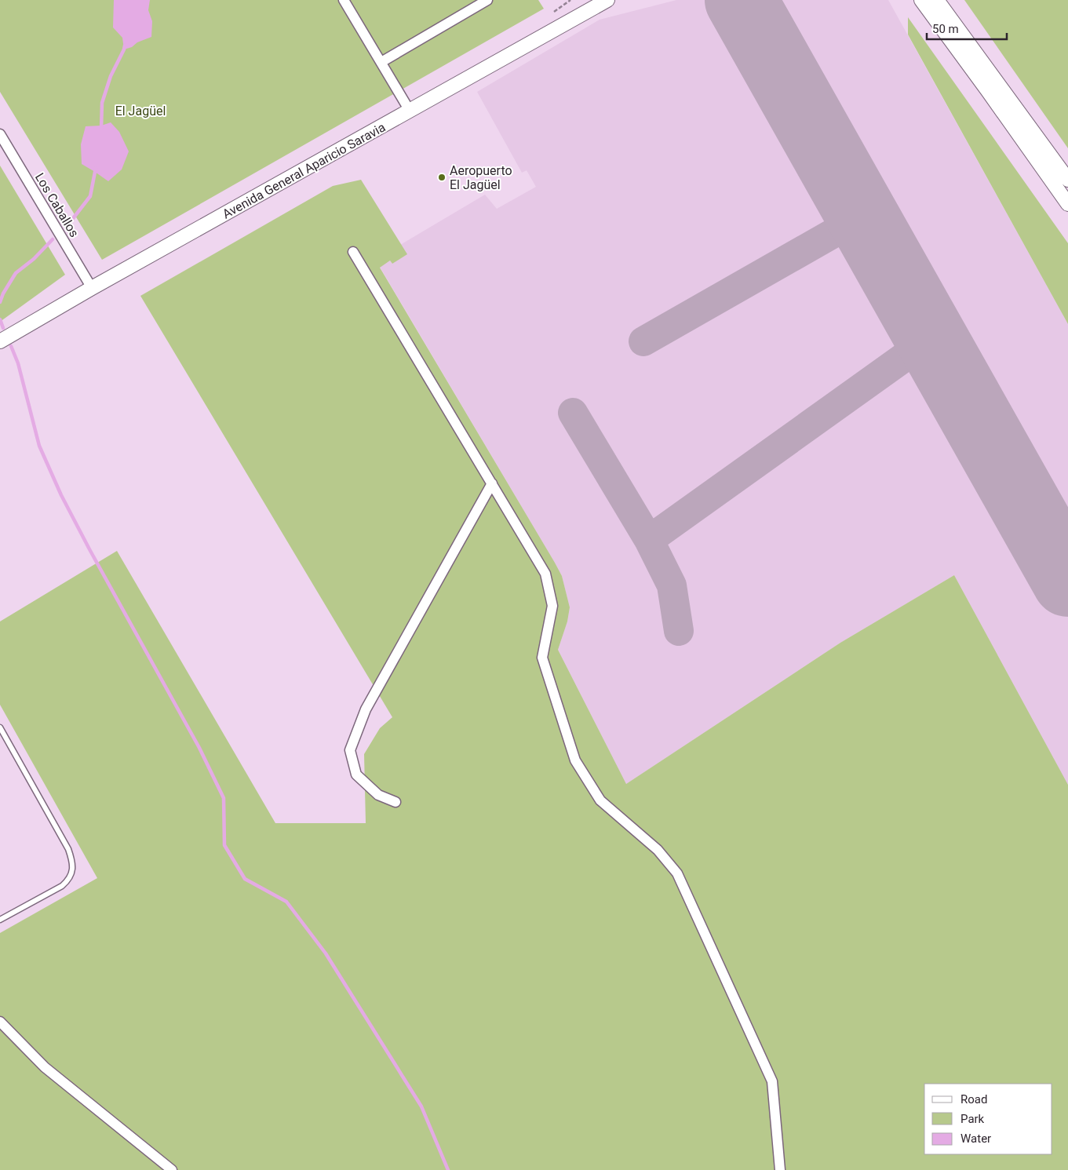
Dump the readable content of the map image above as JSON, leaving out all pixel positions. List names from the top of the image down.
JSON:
{
  "streets": {
    "main road": ["Avenida General Aparicio Saravia"],
    "street": ["Los Caballos"]
  },
  "crossings": [
    ["Avenida General Aparicio Saravia", "Los Caballos"]
  ],
  "parks": ["El Jagüel"],
  "places": ["Aeropuerto El Jagüel"],
  "legend": ["Road", "Park", "Water"],
  "scale_bar": "50 m"
}
